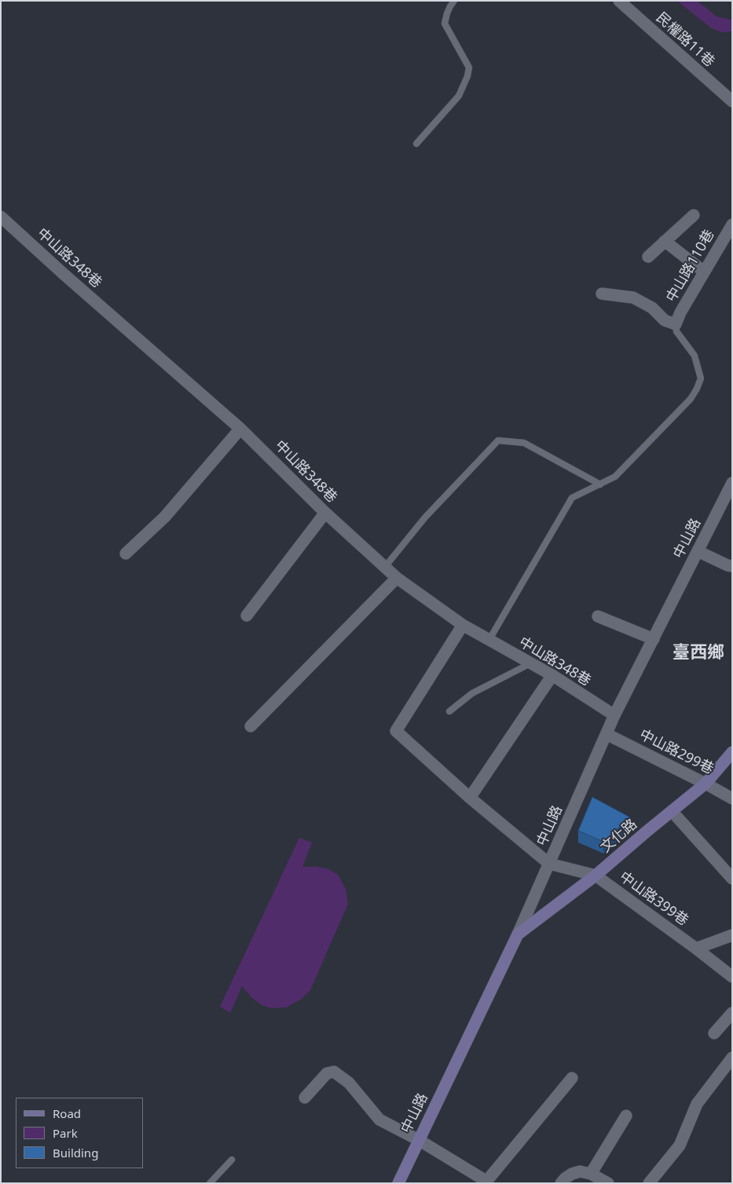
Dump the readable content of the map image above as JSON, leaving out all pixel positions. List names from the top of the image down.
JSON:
{
  "streets": {
    "main road": ["中山路", "文化路"],
    "street": [
      "民權路11巷",
      "中山路348巷",
      "中山路110巷",
      "中山路299巷",
      "中山路399巷"
    ]
  },
  "crossings": [
    ["中山路348巷", "中山路"],
    ["中山路", "中山路299巷"],
    ["中山路", "文化路"],
    ["中山路", "中山路399巷"],
    ["中山路299巷", "文化路"],
    ["文化路", "中山路399巷"]
  ],
  "districts": ["臺西鄉"],
  "legend": ["Road", "Park", "Building"]
}
